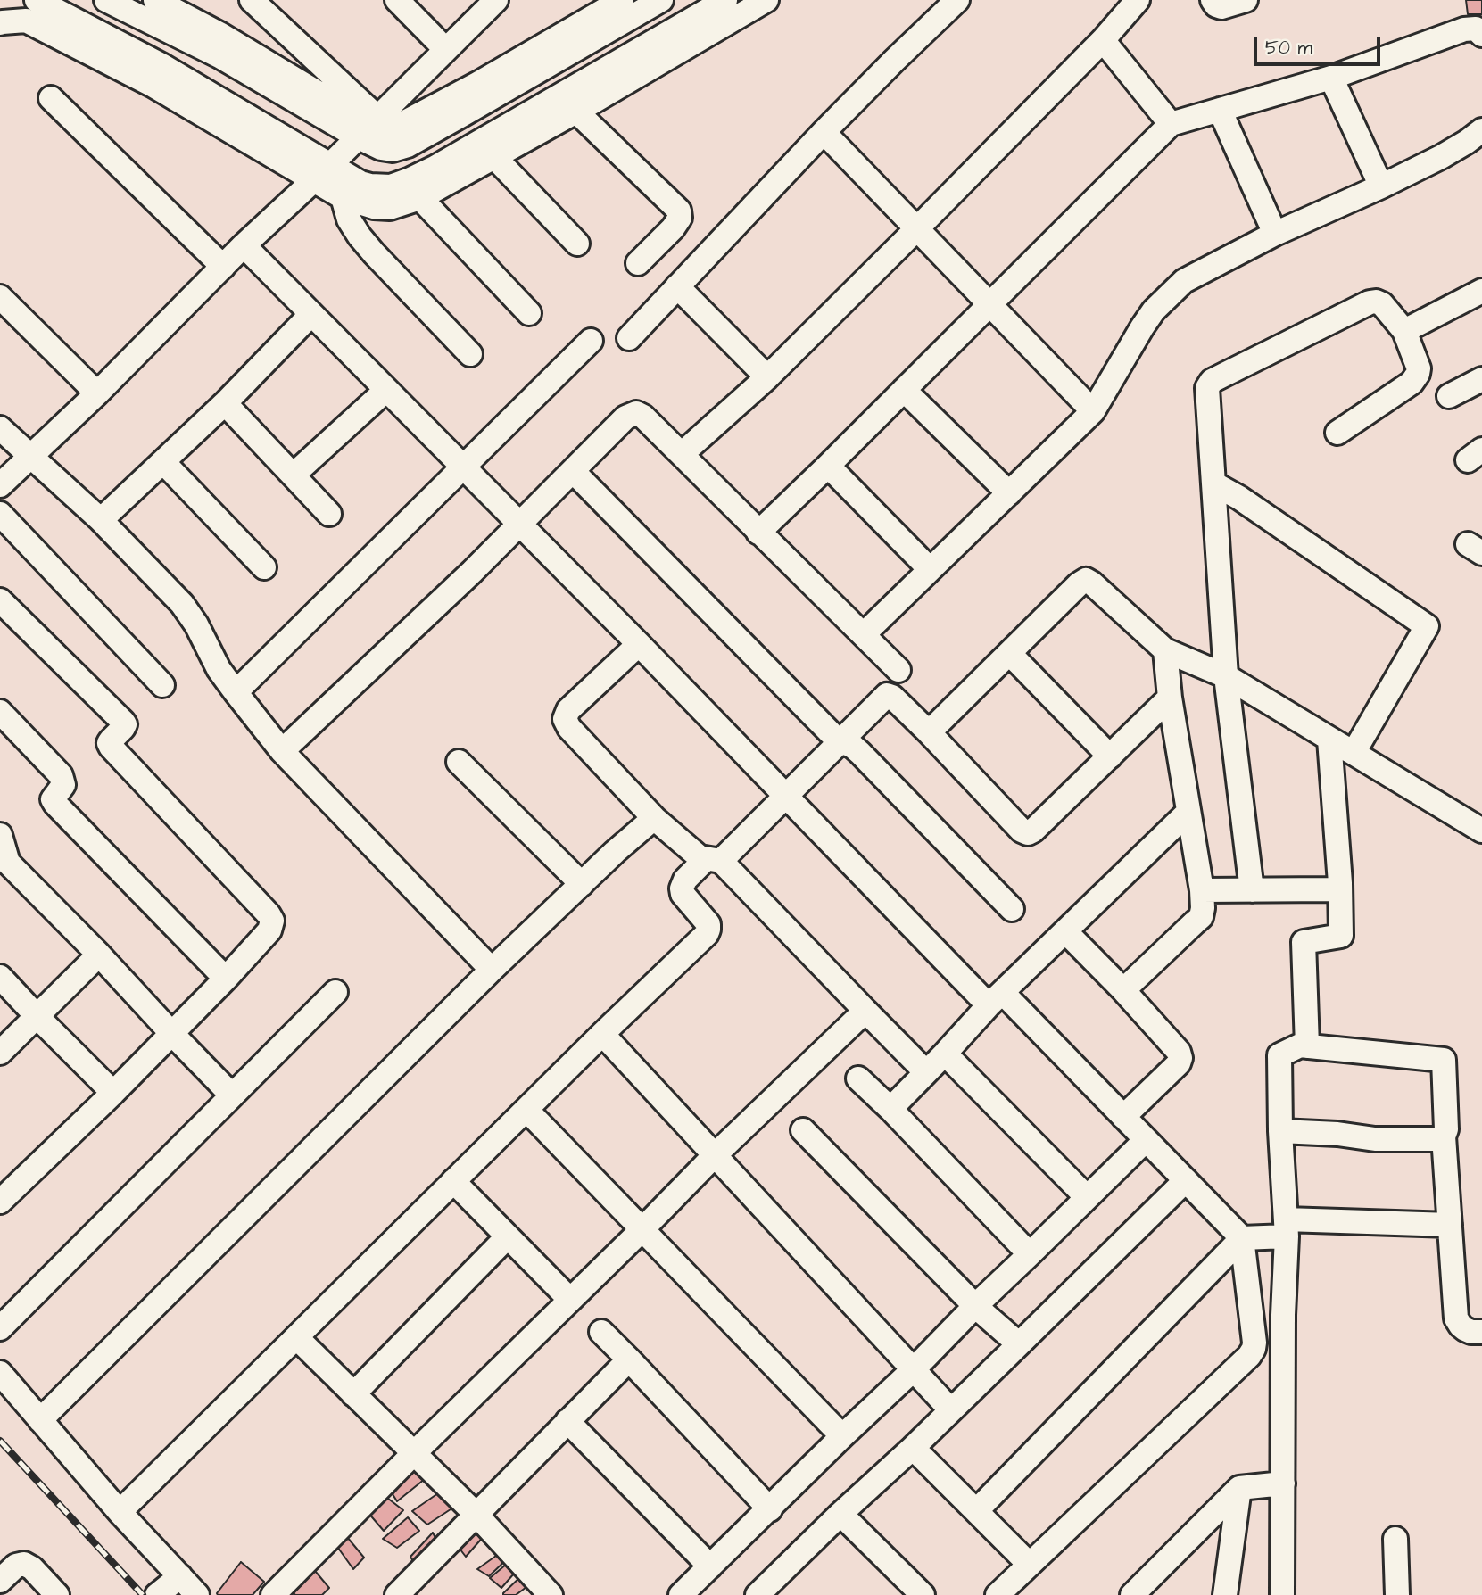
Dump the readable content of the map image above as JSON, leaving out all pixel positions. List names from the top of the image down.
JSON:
{
  "scale_bar": "50 m"
}
